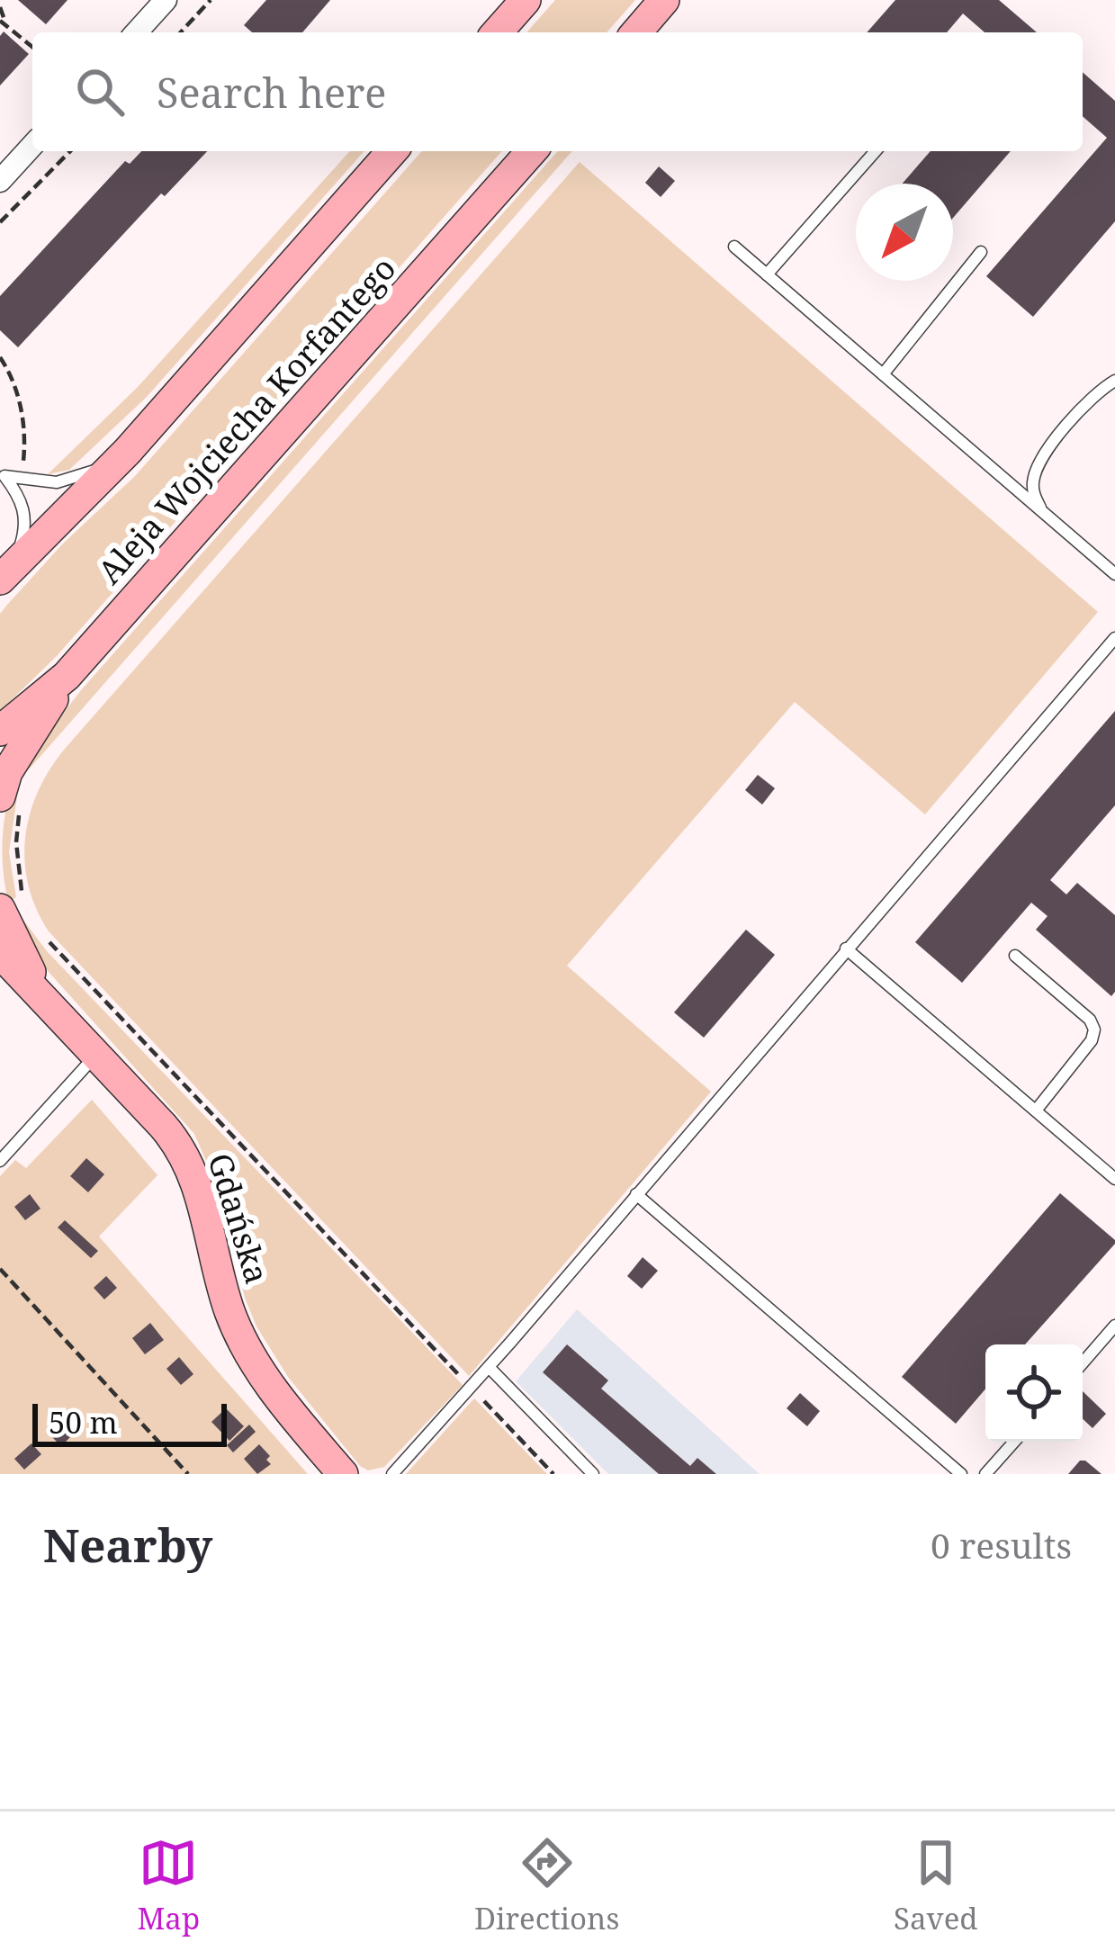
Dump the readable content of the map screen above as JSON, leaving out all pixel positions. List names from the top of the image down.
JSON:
{
  "streets": {
    "main road": ["Aleja Wojciecha Korfantego", "Gdańska"]
  },
  "scale_bar": "50 m",
  "north": "bottom left",
  "page": {
    "search": "Search here",
    "scale": "50 m",
    "heading": ["Nearby", "0 results"],
    "nav": ["Map", "Directions", "Saved"]
  }
}
